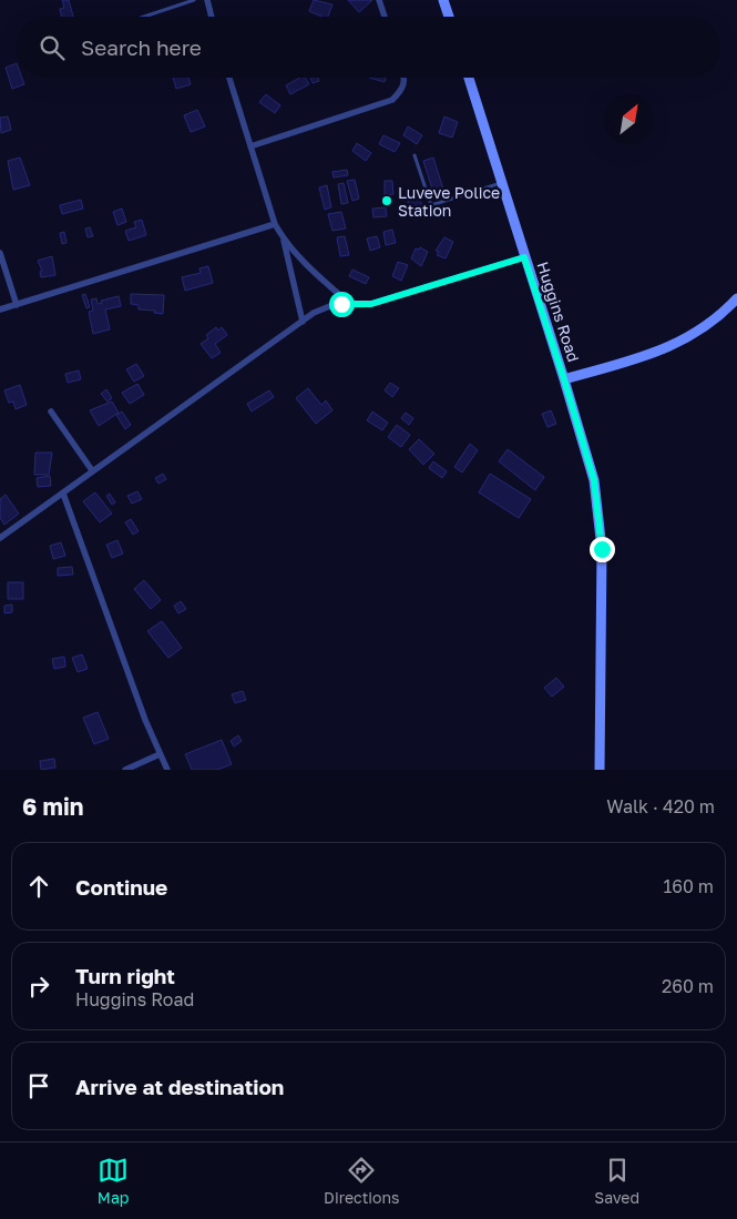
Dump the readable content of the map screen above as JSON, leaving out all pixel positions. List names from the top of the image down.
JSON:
{
  "streets": {
    "street": ["Huggins Road"]
  },
  "places": ["Luveve Police Station"],
  "north": "top right",
  "page": {
    "search": "Search here",
    "heading": ["6 min", "Walk · 420 m"],
    "list": [
      ["Continue", "160 m"],
      ["Turn right", "Huggins Road", "260 m"],
      "Arrive at destination"
    ],
    "nav": ["Map", "Directions", "Saved"]
  }
}
